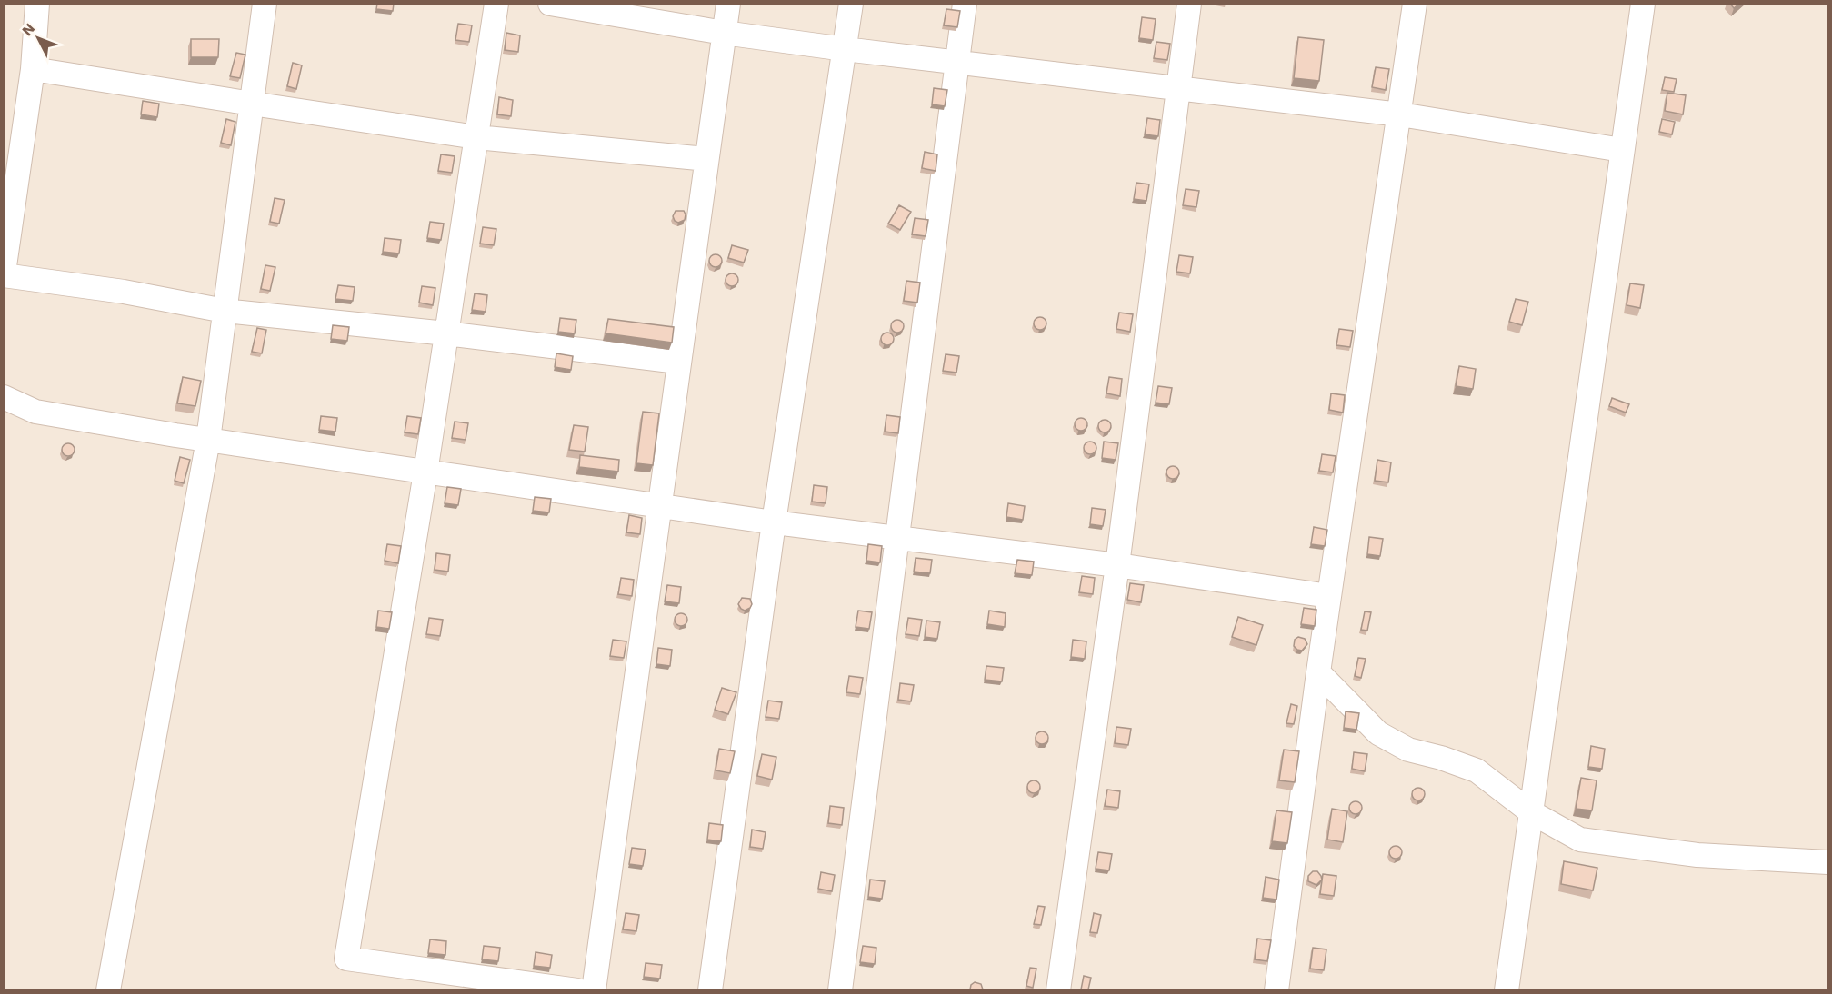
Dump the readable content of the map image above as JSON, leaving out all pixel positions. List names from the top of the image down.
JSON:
{
  "north": "top left"
}
